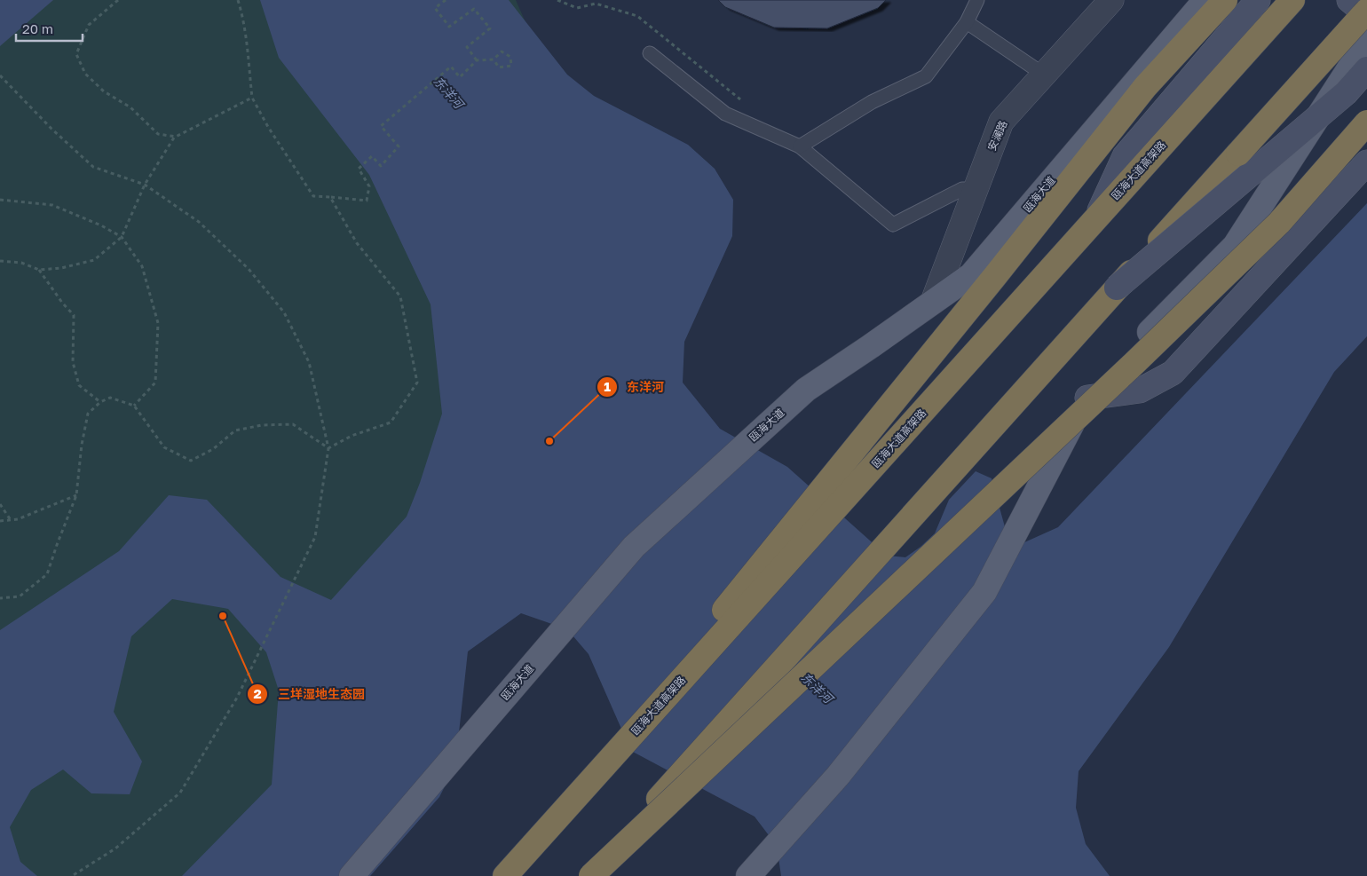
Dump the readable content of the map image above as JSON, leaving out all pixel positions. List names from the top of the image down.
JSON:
{
  "streets": {
    "highway": ["瓯海大道高架路"],
    "main road": ["瓯海大道"],
    "street": ["安澜路"]
  },
  "crossings": [
    ["安澜路", "瓯海大道"]
  ],
  "water": ["东洋河"],
  "places": ["东洋河", "三垟湿地生态园"],
  "scale_bar": "20 m"
}
